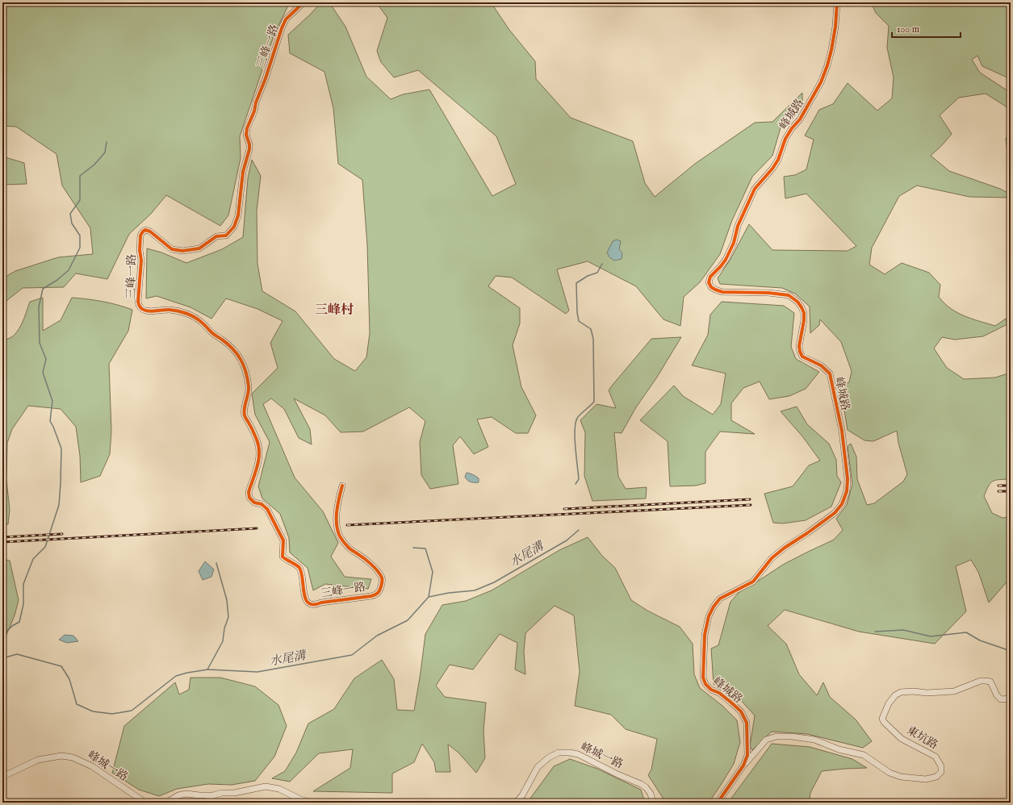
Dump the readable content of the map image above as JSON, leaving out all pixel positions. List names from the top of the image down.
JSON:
{
  "streets": {
    "street": [
      "三峰一路",
      "峰城路",
      "東坑路",
      "峰城一路"
    ]
  },
  "crossings": [
    ["峰城路", "東坑路"]
  ],
  "districts": ["三峰村"],
  "water": ["水尾溝"],
  "scale_bar": "100 m"
}
